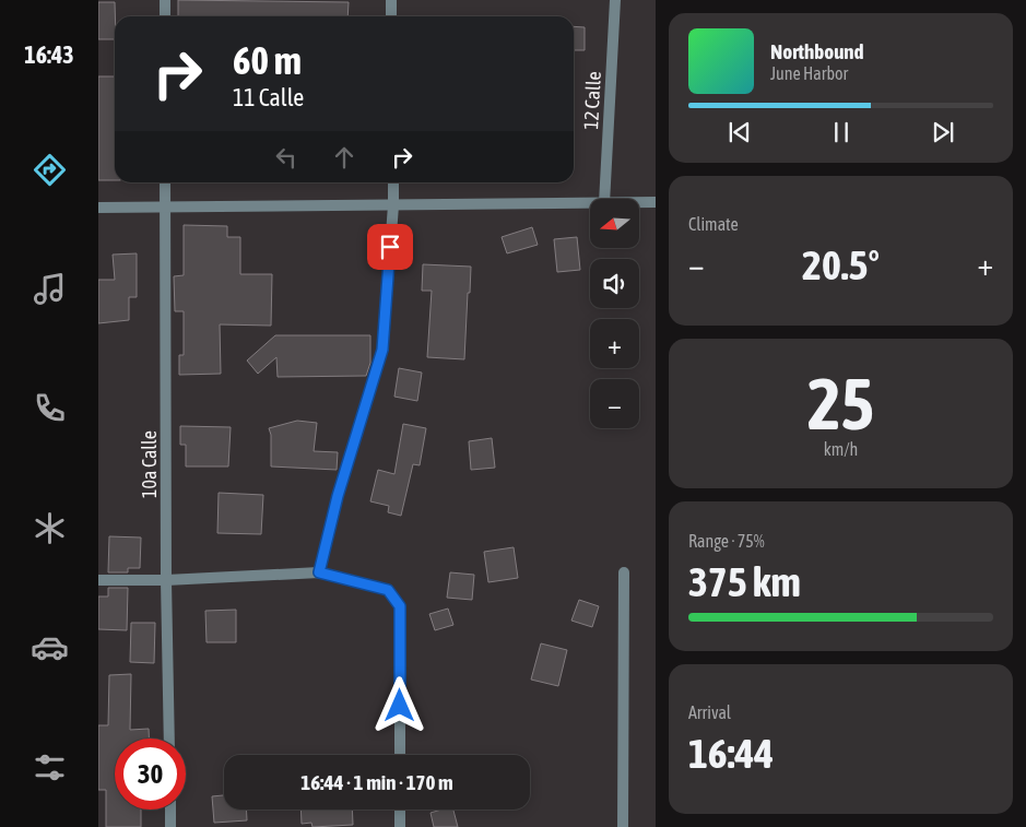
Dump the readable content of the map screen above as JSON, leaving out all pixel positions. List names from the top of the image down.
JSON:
{
  "streets": {
    "street": ["12 Calle", "10a Calle"]
  },
  "north": "left",
  "page": {
    "tabs": "16:43",
    "turn": ["60 m", "11 Calle"],
    "song": ["Northbound", "June Harbor"],
    "tile": [
      "Climate",
      ["25", "km/h"],
      ["Range · 75%", "375 km"],
      ["Arrival", "16:44"]
    ],
    "map_buttons": ["+", "−"],
    "heat": ["−", "20.5°", "+"],
    "limit": "30",
    "trip": "16:44 · 1 min · 170 m"
  }
}
